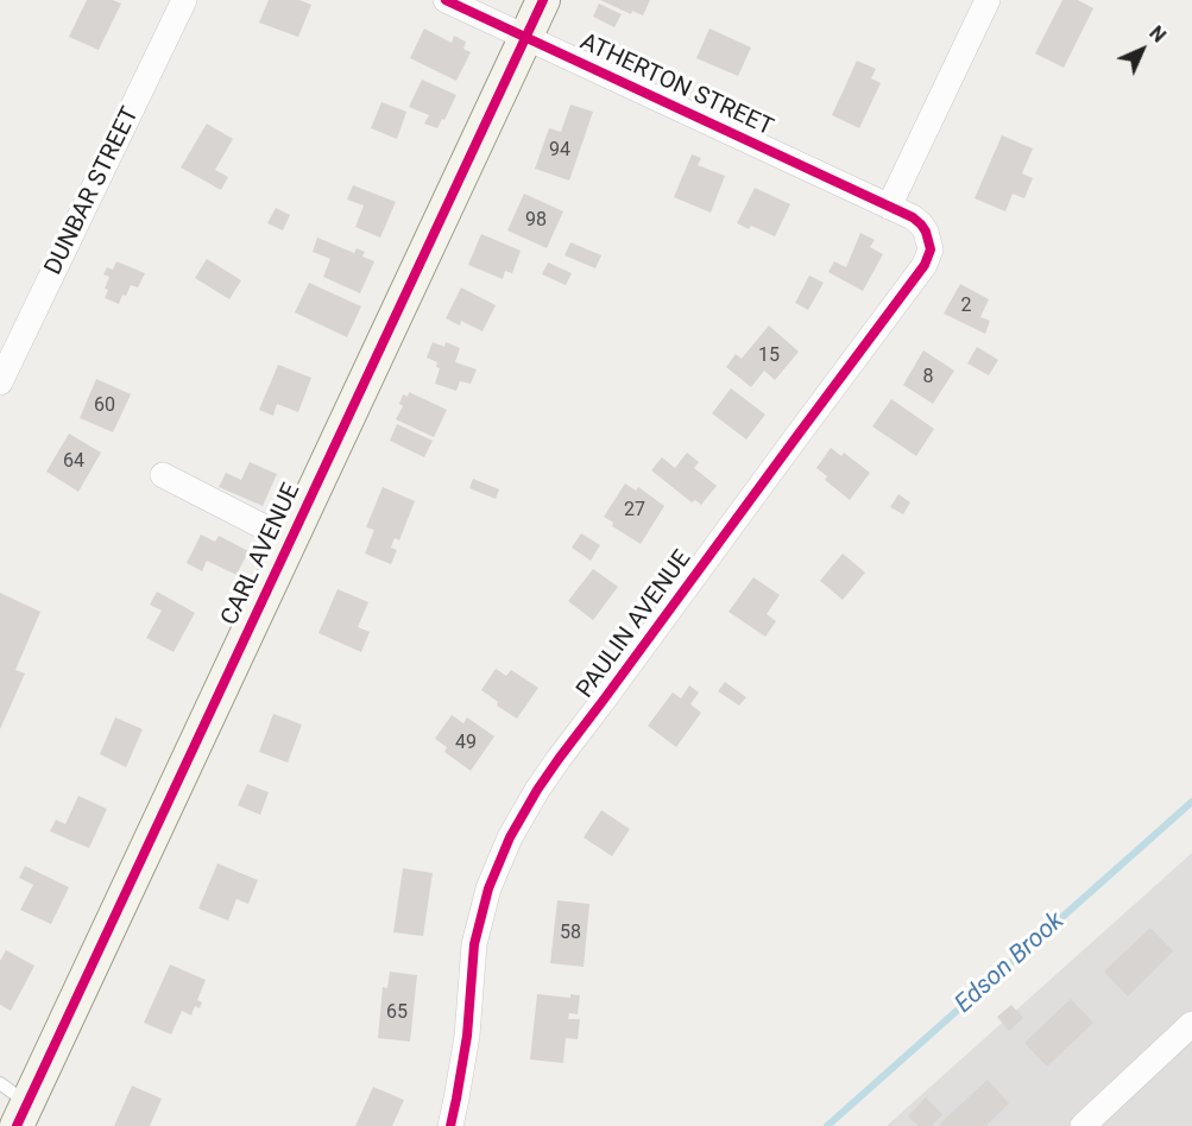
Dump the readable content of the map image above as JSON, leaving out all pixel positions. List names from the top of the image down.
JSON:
{
  "streets": {
    "street": [
      "ATHERTON STREET",
      "DUNBAR STREET",
      "CARL AVENUE",
      "PAULIN AVENUE"
    ]
  },
  "crossings": [
    ["ATHERTON STREET", "CARL AVENUE"],
    ["ATHERTON STREET", "PAULIN AVENUE"]
  ],
  "water": ["Edson Brook"],
  "house_numbers": [
    "94",
    "98",
    "2",
    "15",
    "8",
    "60",
    "64",
    "27",
    "49",
    "58",
    "65"
  ],
  "north": "top right"
}
